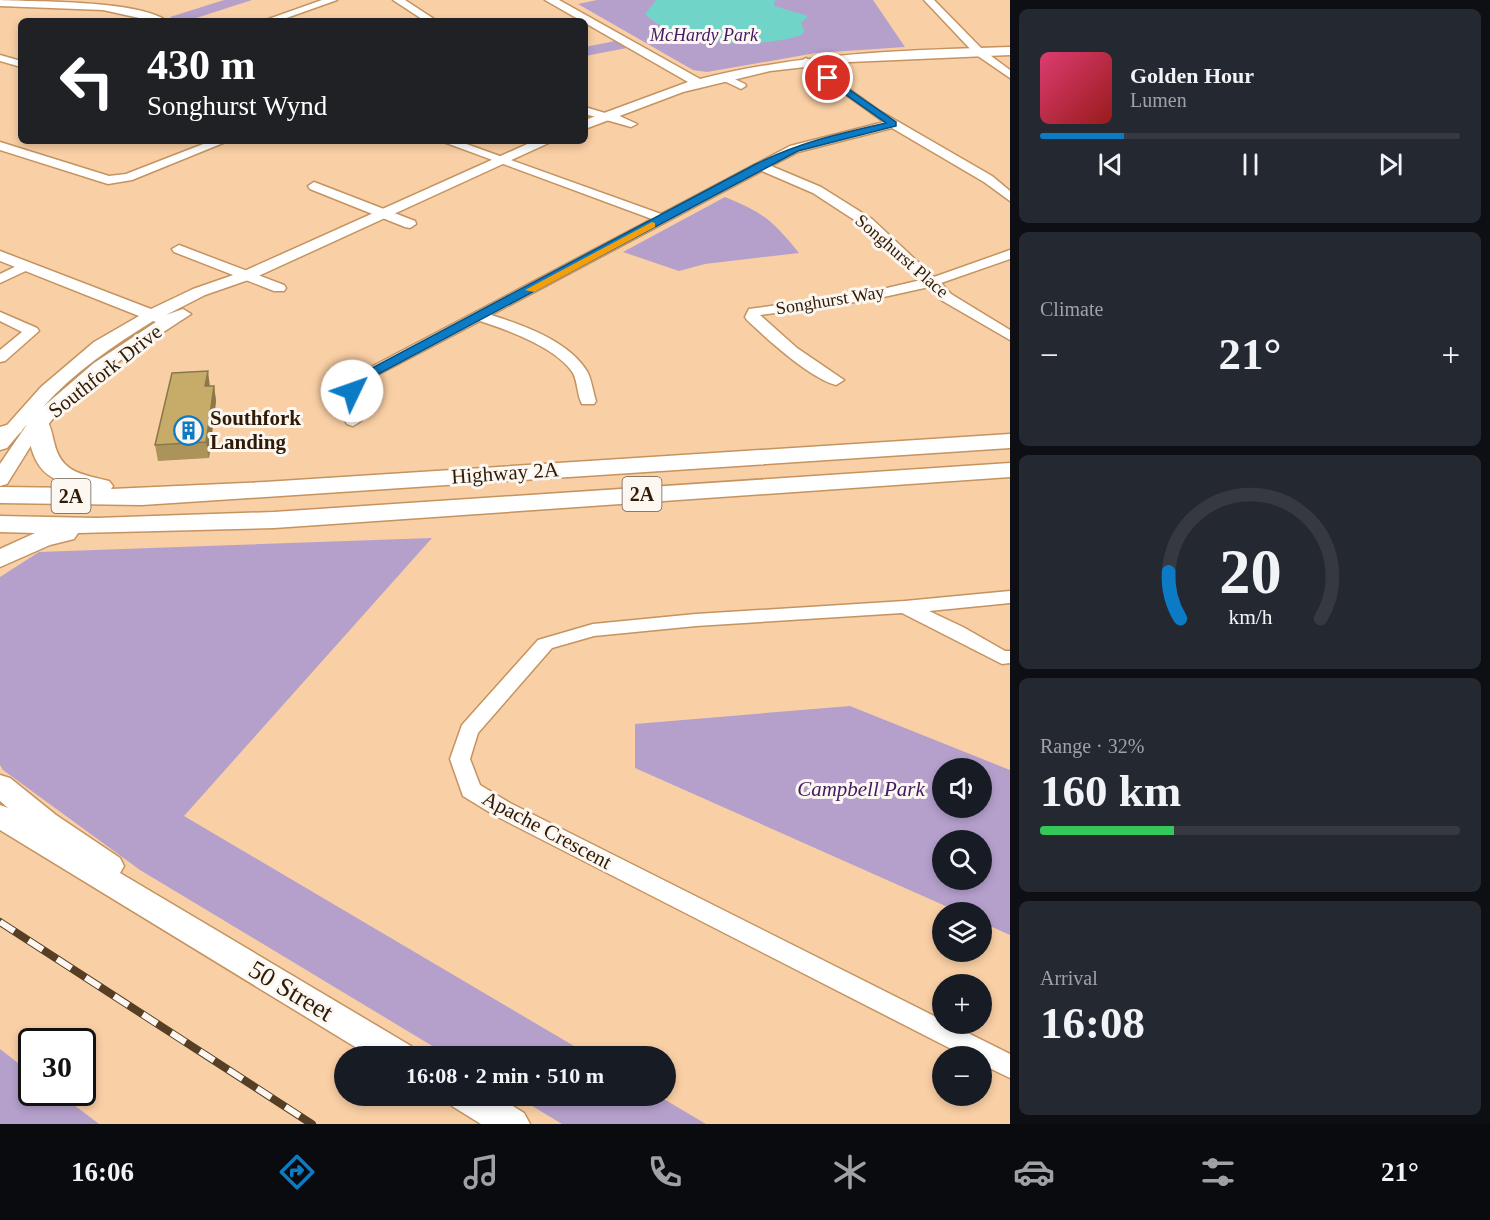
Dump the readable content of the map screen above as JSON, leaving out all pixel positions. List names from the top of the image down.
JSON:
{
  "streets": {
    "main road": ["Highway 2A", "2A", "50 Street"],
    "street": [
      "Songhurst Place",
      "Songhurst Way",
      "Southfork Drive",
      "Apache Crescent"
    ]
  },
  "crossings": [
    ["Songhurst Place", "Songhurst Way"]
  ],
  "parks": ["McHardy Park", "Campbell Park"],
  "places": {
    "building": ["Southfork Landing"]
  },
  "page": {
    "turn": ["430 m", "Songhurst Wynd"],
    "song": ["Golden Hour", "Lumen"],
    "tile": [
      "Climate",
      ["Range · 32%", "160 km"],
      ["Arrival", "16:08"]
    ],
    "heat": ["−", "21°", "+"],
    "map_buttons": ["+", "−"],
    "limit": "30",
    "trip": "16:08 · 2 min · 510 m",
    "tabs": ["16:06", "21°"],
    "gauge": ["20", "km/h"]
  }
}
